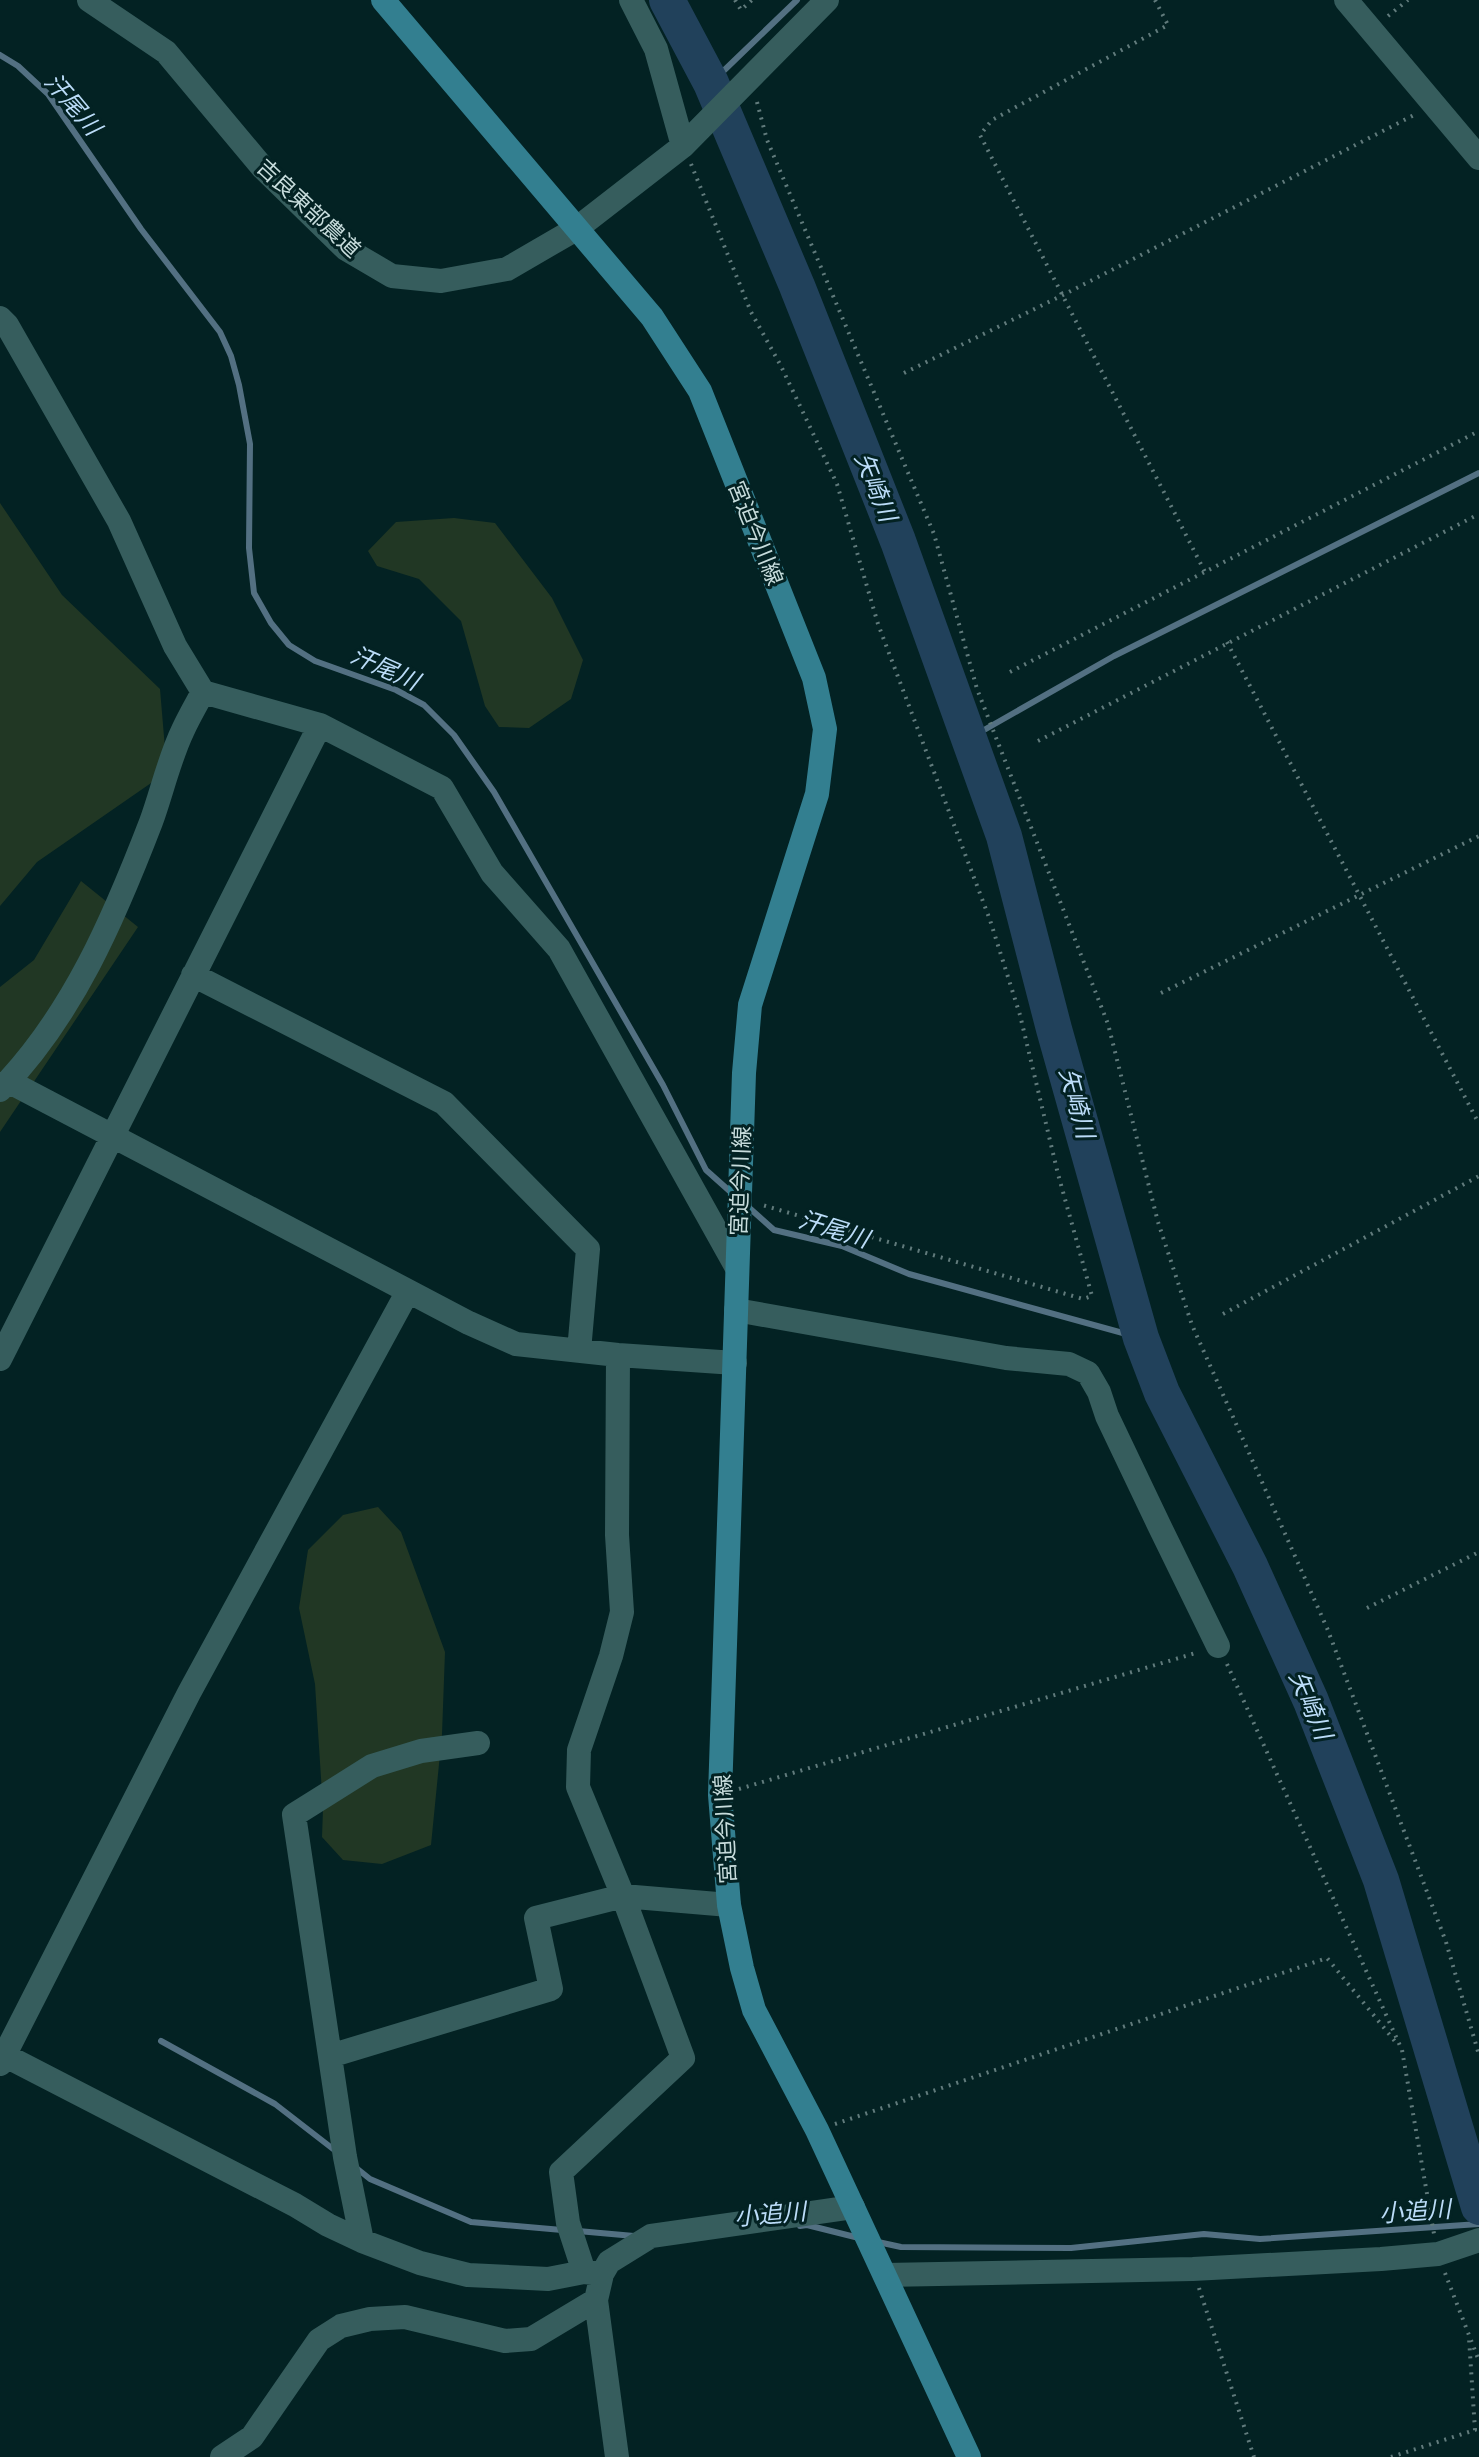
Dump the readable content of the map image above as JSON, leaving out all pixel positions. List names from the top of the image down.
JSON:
{
  "streets": {
    "main road": ["宮迫今川線"],
    "street": ["吉良東部農道"]
  },
  "crossings": [
    ["吉良東部農道", "宮迫今川線"]
  ],
  "water": ["汗尾川", "矢崎川", "小追川"]
}
